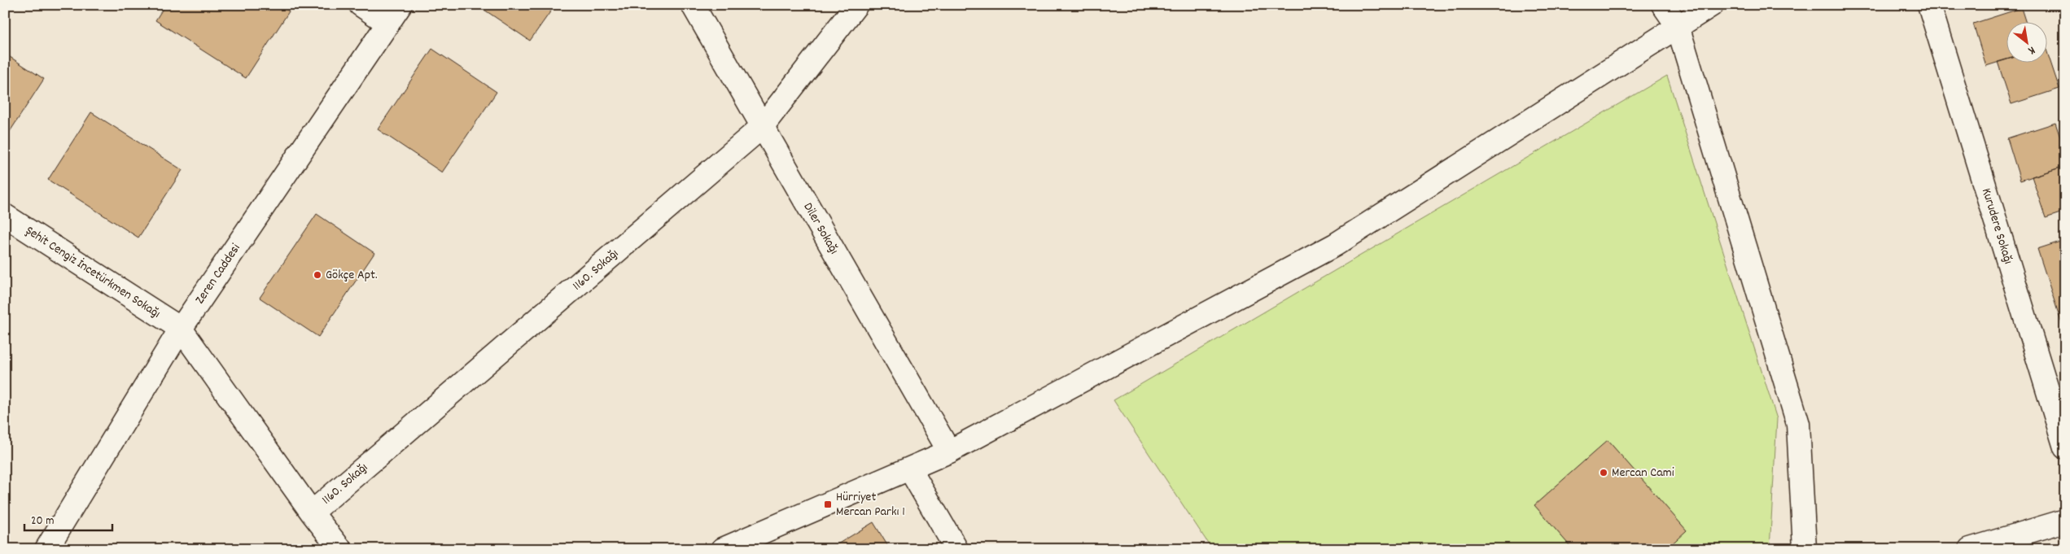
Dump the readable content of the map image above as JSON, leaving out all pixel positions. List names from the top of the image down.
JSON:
{
  "streets": {
    "street": [
      "Kurudere Sokağı",
      "Diler Sokağı",
      "1160. Sokağı",
      "Şehit Cengiz İncetürkmen Sokağı",
      "Zeren Caddesi"
    ]
  },
  "crossings": [
    ["Diler Sokağı", "1160. Sokağı"],
    ["Şehit Cengiz İncetürkmen Sokağı", "Zeren Caddesi"]
  ],
  "places": {
    "other": ["Gökçe Apt.", "Mercan Cami"],
    "transit": ["Hürriyet Mercan Parkı 1"]
  },
  "scale_bar": "20 m",
  "north": "bottom right"
}
